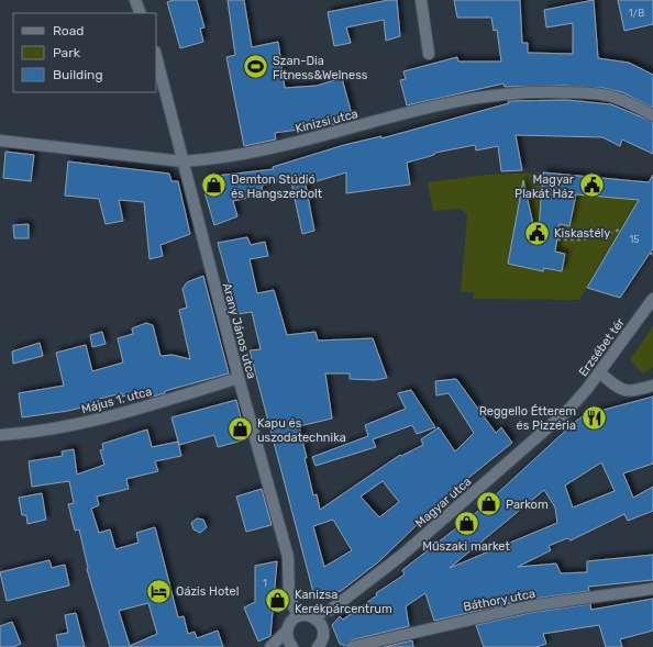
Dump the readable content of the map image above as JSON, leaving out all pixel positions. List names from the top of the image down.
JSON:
{
  "streets": {
    "street": [
      "Kinizsi utca",
      "Arany János utca",
      "Erzsébet tér",
      "Május 1. utca",
      "Magyar utca",
      "Báthory utca"
    ]
  },
  "crossings": [
    ["Kinizsi utca", "Arany János utca"],
    ["Arany János utca", "Május 1. utca"],
    ["Arany János utca", "Magyar utca"],
    ["Erzsébet tér", "Magyar utca"]
  ],
  "places": {
    "sports": ["Szan-Dia Fitness&Welness"],
    "shop": [
      "Demton Stúdió és Hangszerbolt",
      "Kapu és uszodatechnika",
      "Parkom",
      "Műszaki market",
      "Kanizsa Kerékpárcentrum"
    ],
    "public building": ["Magyar Plakát Ház", "Kiskastély"],
    "restaurant": ["Reggello Étterem és Pizzéria"],
    "hotel": ["Oázis Hotel"]
  },
  "house_numbers": ["1/B", "15", "1"],
  "legend": ["Road", "Park", "Building"]
}
